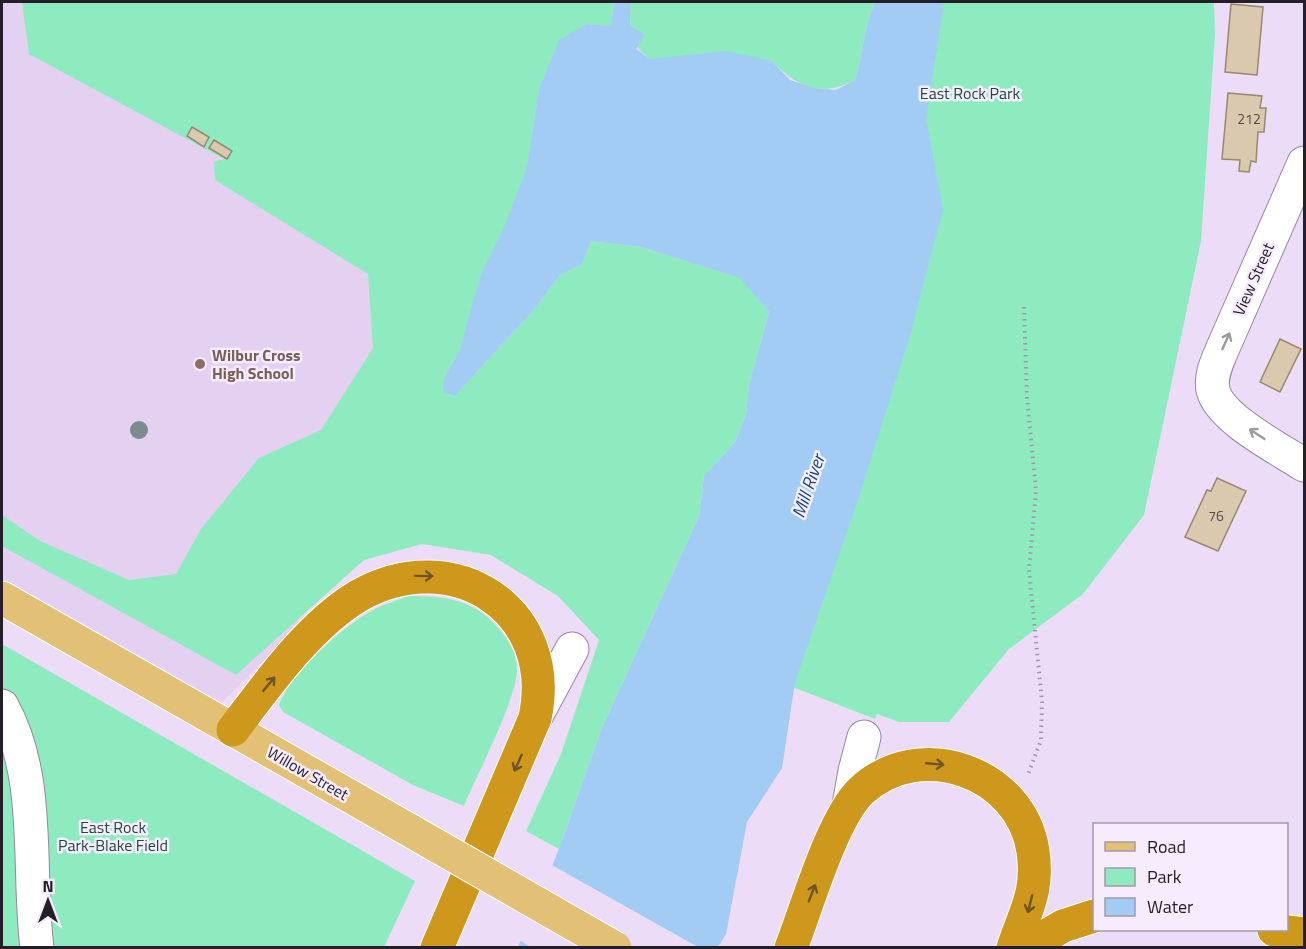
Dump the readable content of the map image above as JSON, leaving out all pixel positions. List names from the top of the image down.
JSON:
{
  "streets": {
    "main road": ["Willow Street"],
    "street": ["View Street"]
  },
  "one_way": ["View Street"],
  "water": ["Mill River"],
  "parks": ["East Rock Park", "East Rock Park-Blake Field"],
  "places": ["Wilbur Cross High School"],
  "house_numbers": ["212", "76"],
  "legend": ["Road", "Park", "Water"],
  "north": "top"
}
